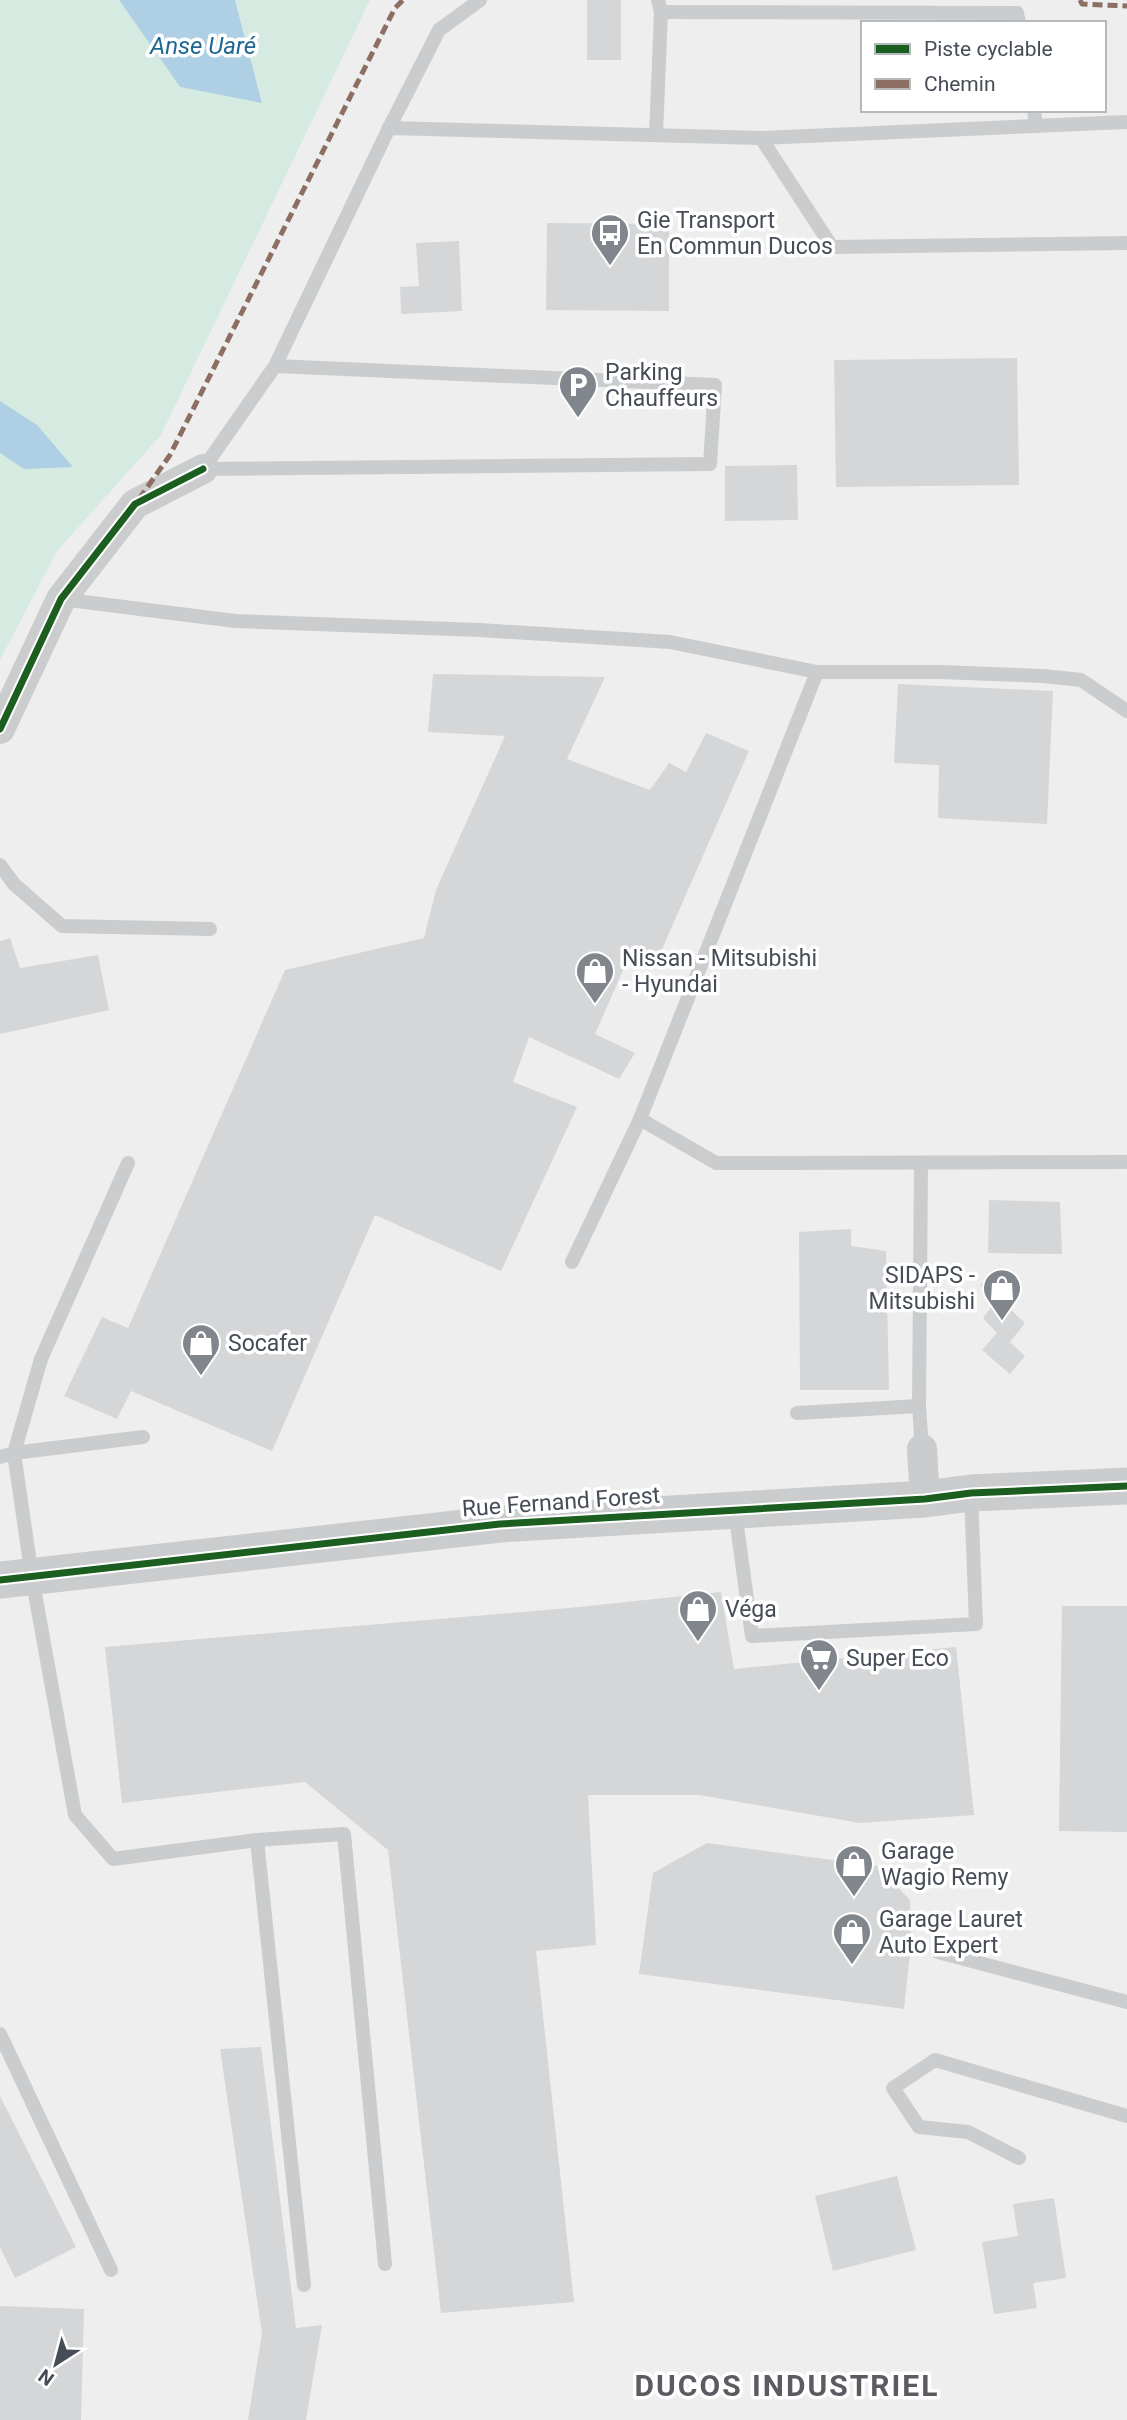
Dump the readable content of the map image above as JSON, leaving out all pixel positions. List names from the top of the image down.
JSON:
{
  "streets": {
    "street": ["Rue Fernand Forest"]
  },
  "districts": ["DUCOS INDUSTRIEL"],
  "water": ["Anse Uaré"],
  "places": {
    "bus stop": ["Gie Transport En Commun Ducos"],
    "parking": ["Parking Chauffeurs"],
    "shop": [
      "Nissan - Mitsubishi - Hyundai",
      "SIDAPS - Mitsubishi",
      "Socafer",
      "Véga",
      "Garage Wagio Remy",
      "Garage Lauret Auto Expert"
    ],
    "supermarket": ["Super Eco"]
  },
  "legend": ["Piste cyclable", "Chemin"],
  "north": "bottom left"
}
